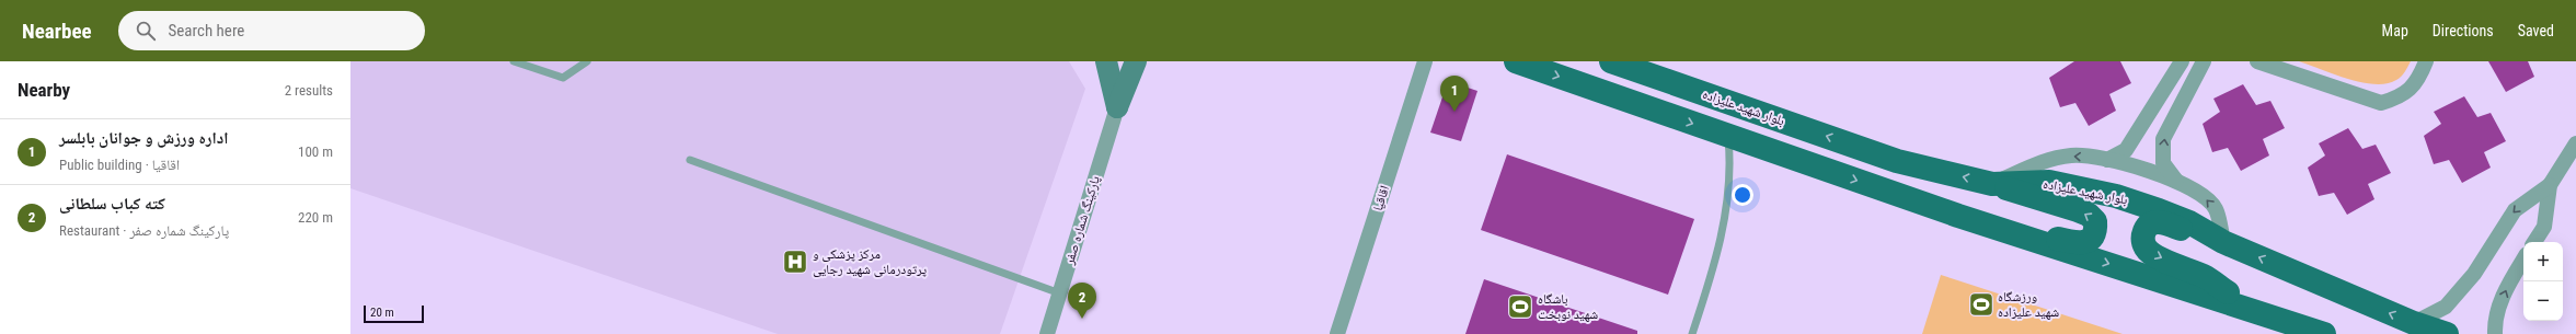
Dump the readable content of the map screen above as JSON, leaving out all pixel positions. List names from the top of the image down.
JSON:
{
  "streets": {
    "main road": ["بلوار شهید علیزاده"],
    "street": ["اقاقیا", "پارکینگ شماره صفر"]
  },
  "places": {
    "hospital": ["مرکز پزشکی و پرتودرمانی شهید رجایی"],
    "sports": ["ورزشگاه شهید علیزاده", "باشگاه شهید نوبخت"]
  },
  "scale_bar": "20 m",
  "page": {
    "header": "Nearbee",
    "search": "Search here",
    "nav": ["Map", "Directions", "Saved"],
    "heading": ["Nearby", "2 results"],
    "pins": ["1", "2"],
    "list": [
      {
        "mark": "1",
        "name": "اداره ورزش و جوانان بابلسر",
        "note": "Public building · اقاقیا",
        "value": "100 m"
      },
      {
        "mark": "2",
        "name": "کته کباب سلطانی",
        "note": "Restaurant · پارکینگ شماره صفر",
        "value": "220 m"
      }
    ],
    "map_buttons": ["+", "−"],
    "scale": "20 m"
  }
}
